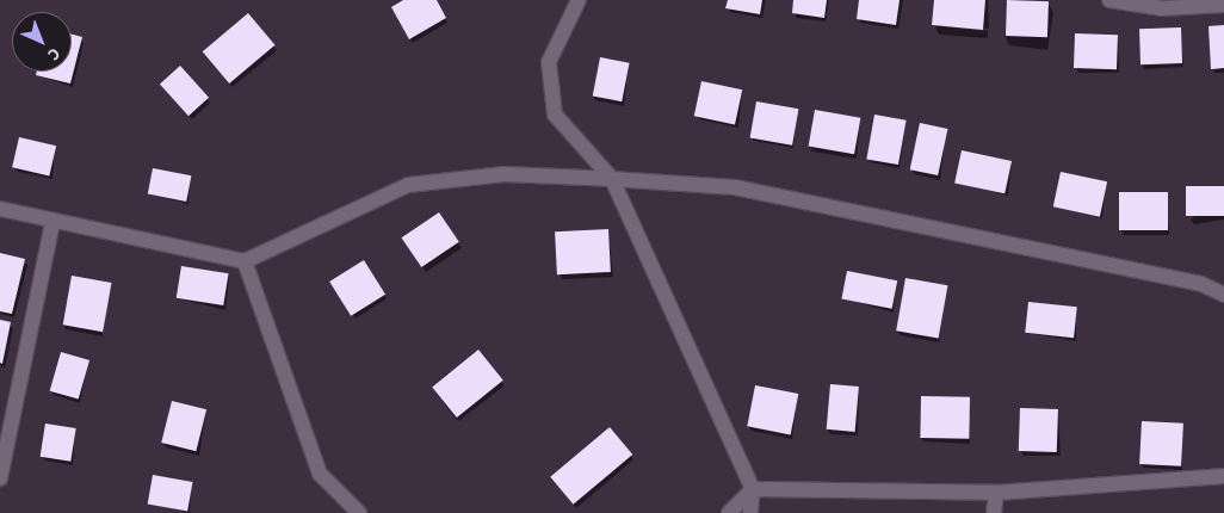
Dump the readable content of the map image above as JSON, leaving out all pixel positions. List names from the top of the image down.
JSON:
{
  "north": "bottom right"
}
